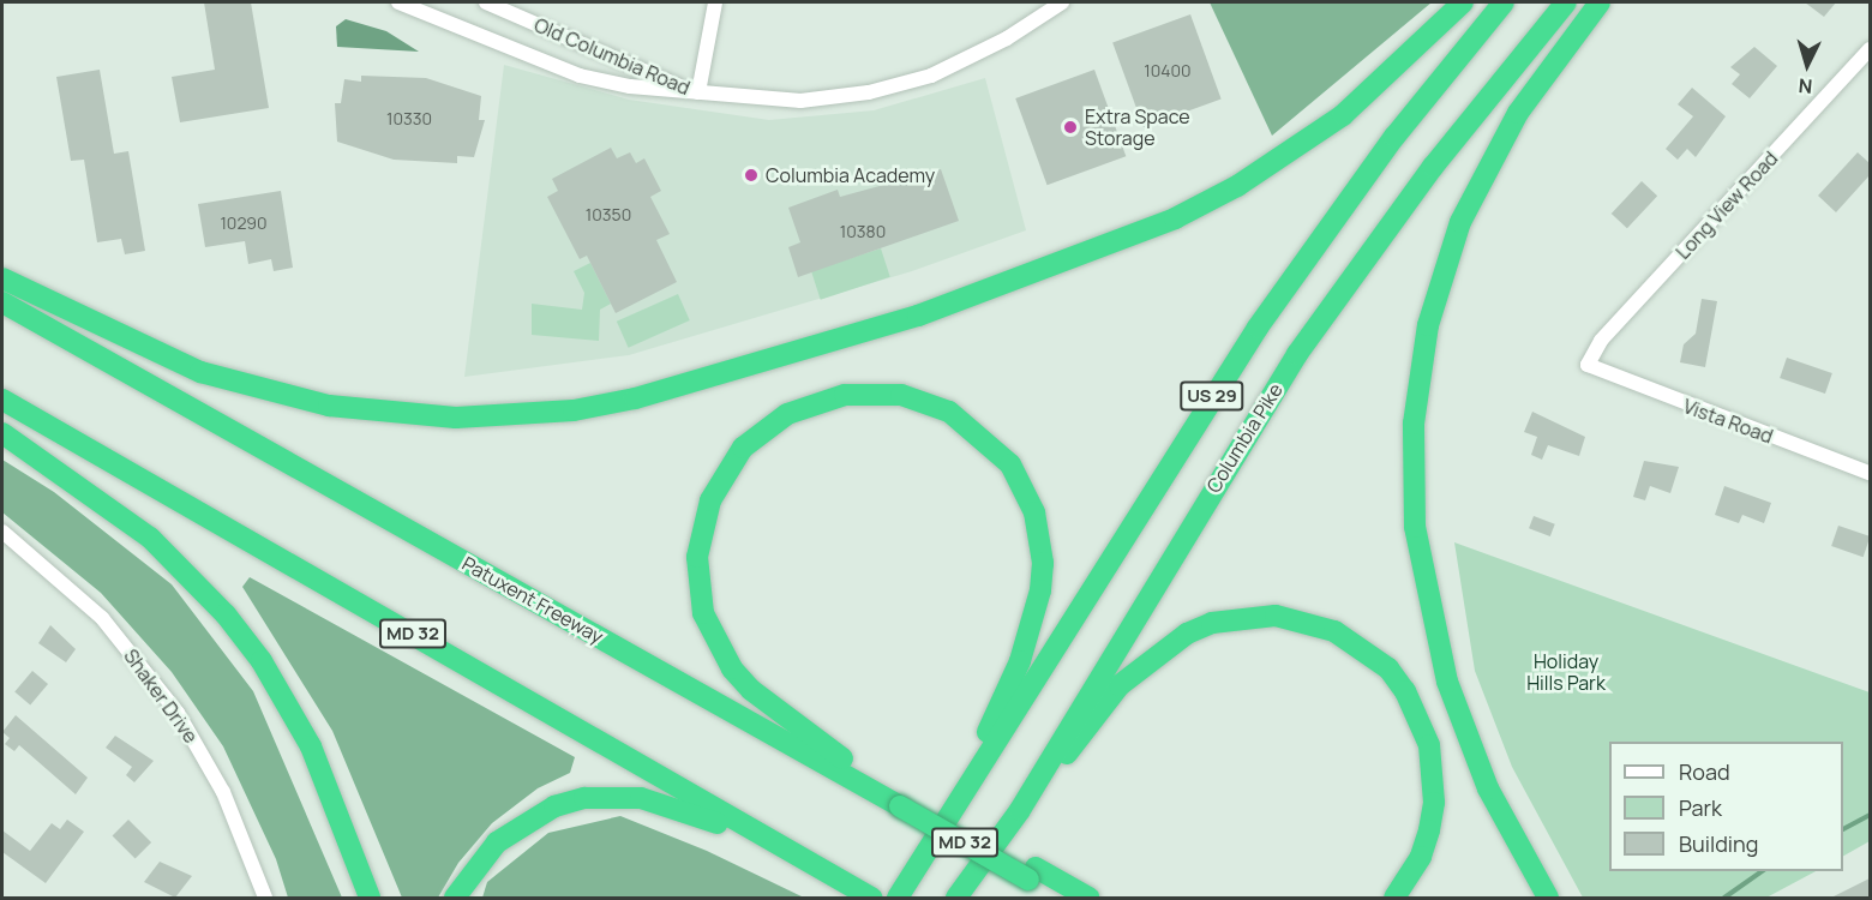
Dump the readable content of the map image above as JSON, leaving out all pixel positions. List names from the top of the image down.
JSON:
{
  "streets": {
    "highway": [
      "US 29",
      "Columbia Pike",
      "Patuxent Freeway",
      "MD 32"
    ],
    "street": [
      "Old Columbia Road",
      "Long View Road",
      "Vista Road",
      "Shaker Drive"
    ]
  },
  "crossings": [
    ["Long View Road", "Vista Road"]
  ],
  "parks": ["Holiday Hills Park"],
  "places": ["Extra Space Storage", "Columbia Academy"],
  "house_numbers": [
    "10400",
    "10330",
    "10350",
    "10290",
    "10380"
  ],
  "legend": ["Road", "Park", "Building"],
  "north": "bottom"
}
